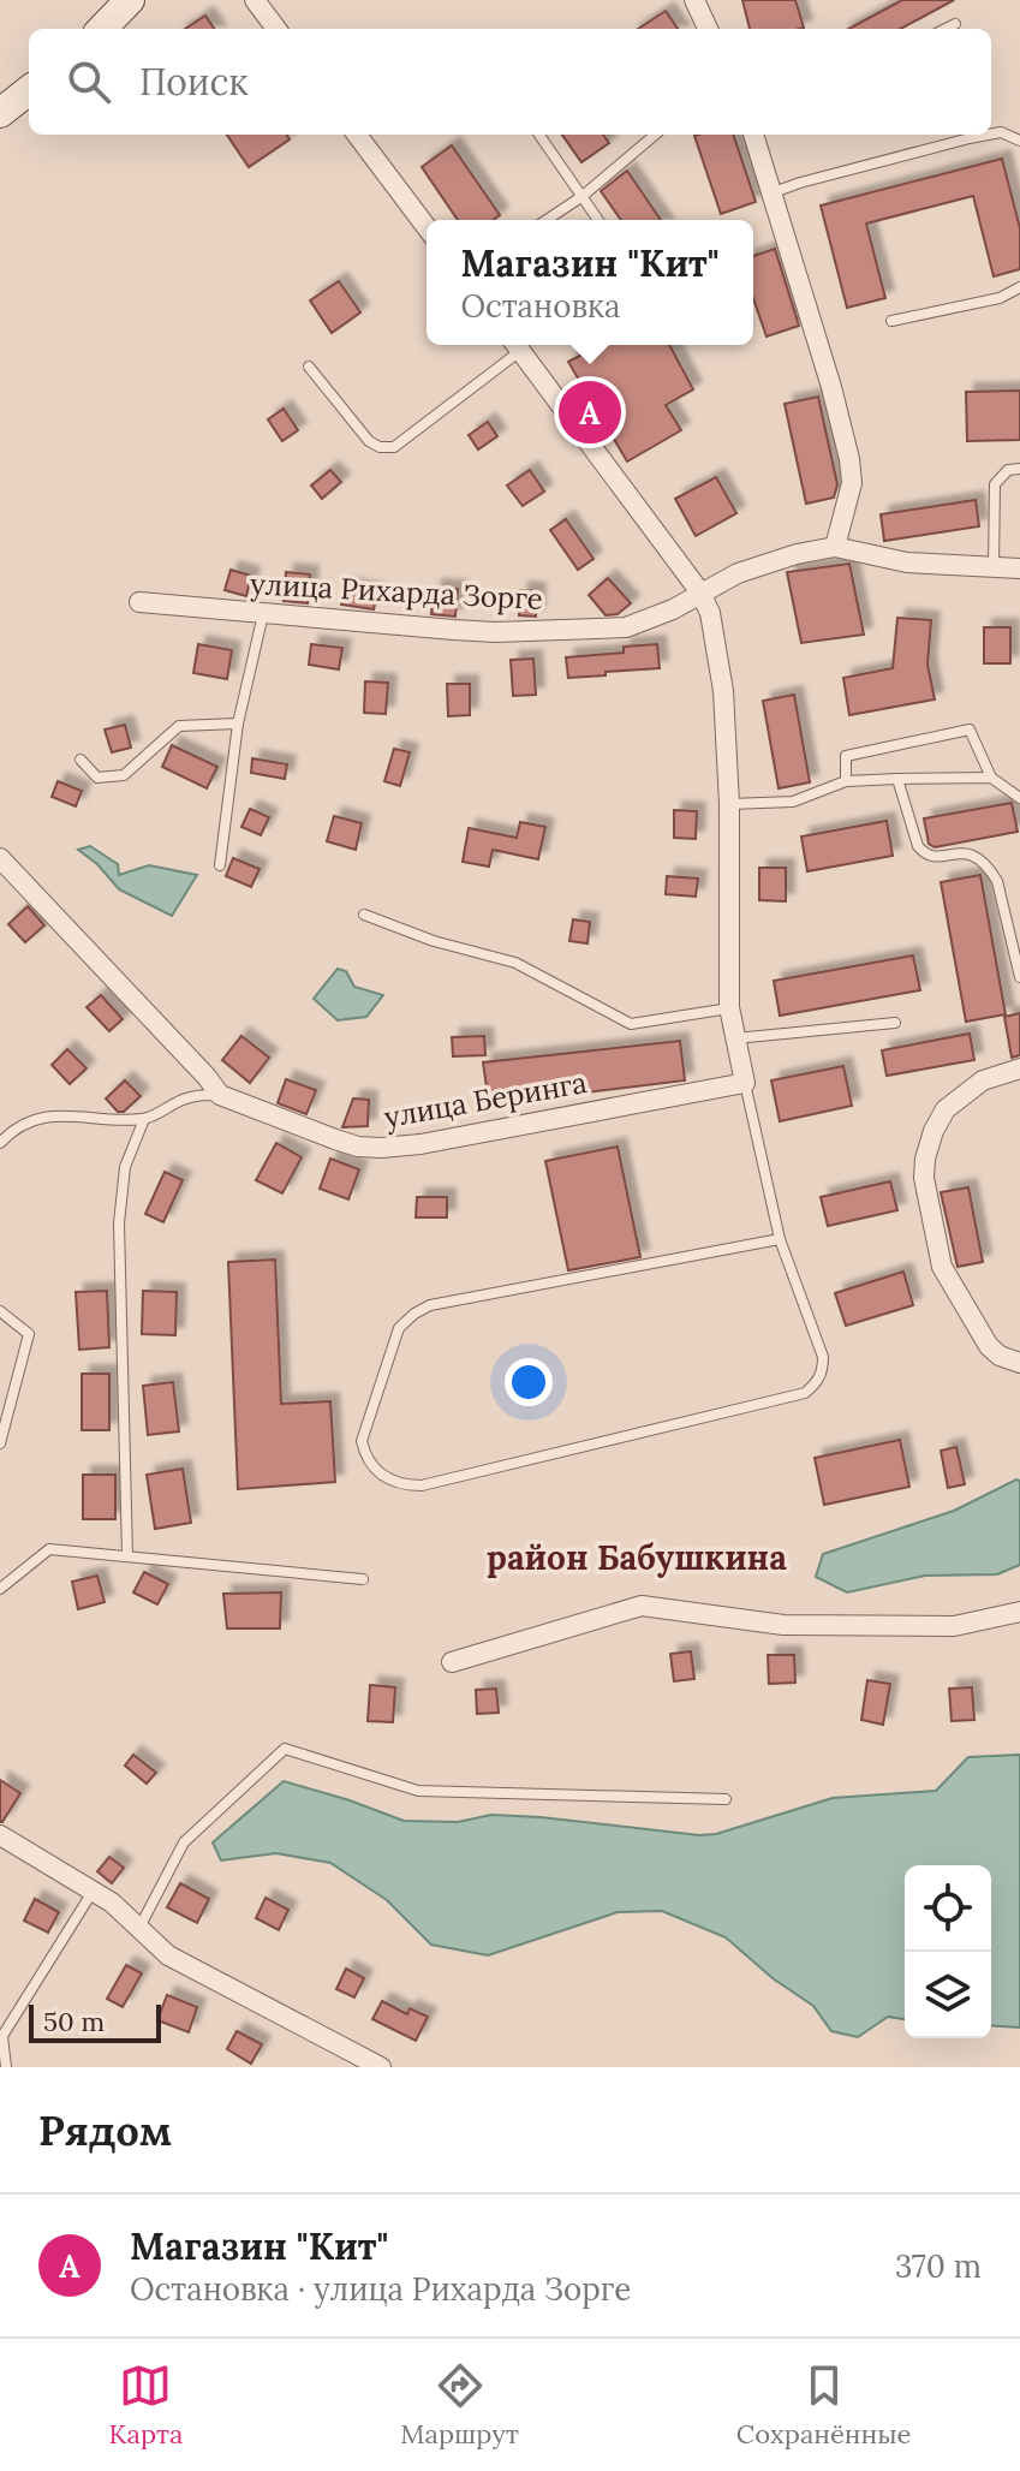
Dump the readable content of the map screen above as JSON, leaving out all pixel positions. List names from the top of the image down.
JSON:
{
  "streets": {
    "street": ["улица Рихарда Зорге", "улица Беринга"]
  },
  "districts": ["район Бабушкина"],
  "scale_bar": "50 m",
  "page": {
    "search": "Поиск",
    "popup": ["Магазин \"Кит\"", "Остановка"],
    "pins": "A",
    "scale": "50 m",
    "heading": "Рядом",
    "list": [
      {
        "mark": "A",
        "name": "Магазин \"Кит\"",
        "note": "Остановка · улица Рихарда Зорге",
        "value": "370 m"
      }
    ],
    "nav": ["Карта", "Маршрут", "Сохранённые"]
  }
}
